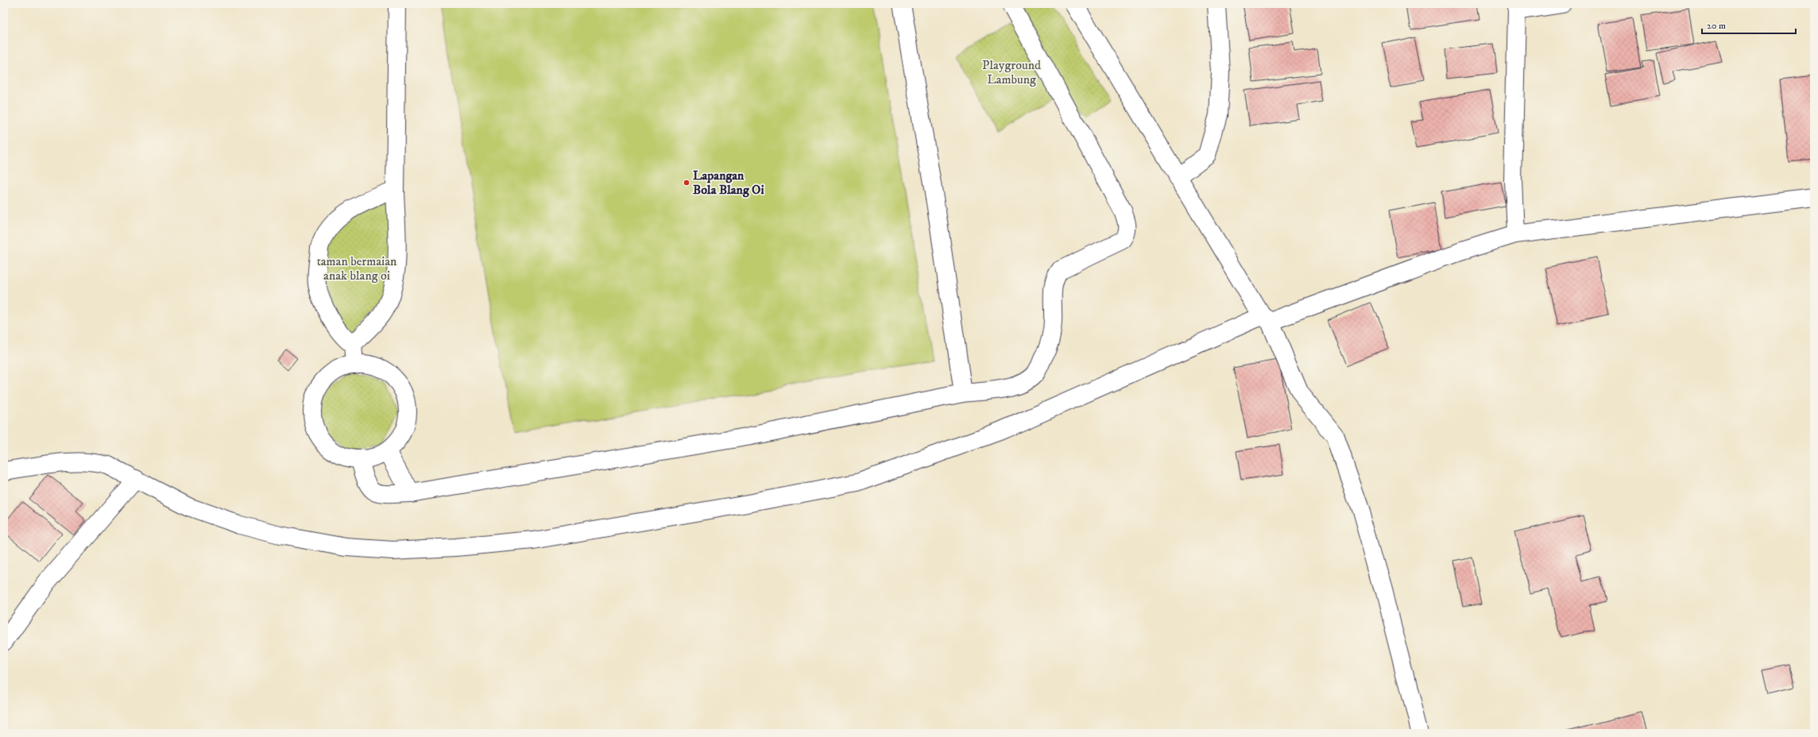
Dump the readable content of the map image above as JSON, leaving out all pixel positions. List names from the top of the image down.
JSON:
{
  "parks": ["Playground Lambung", "taman bermaian anak blang oi"],
  "places": ["Lapangan Bola Blang Oi"],
  "scale_bar": "20 m"
}
